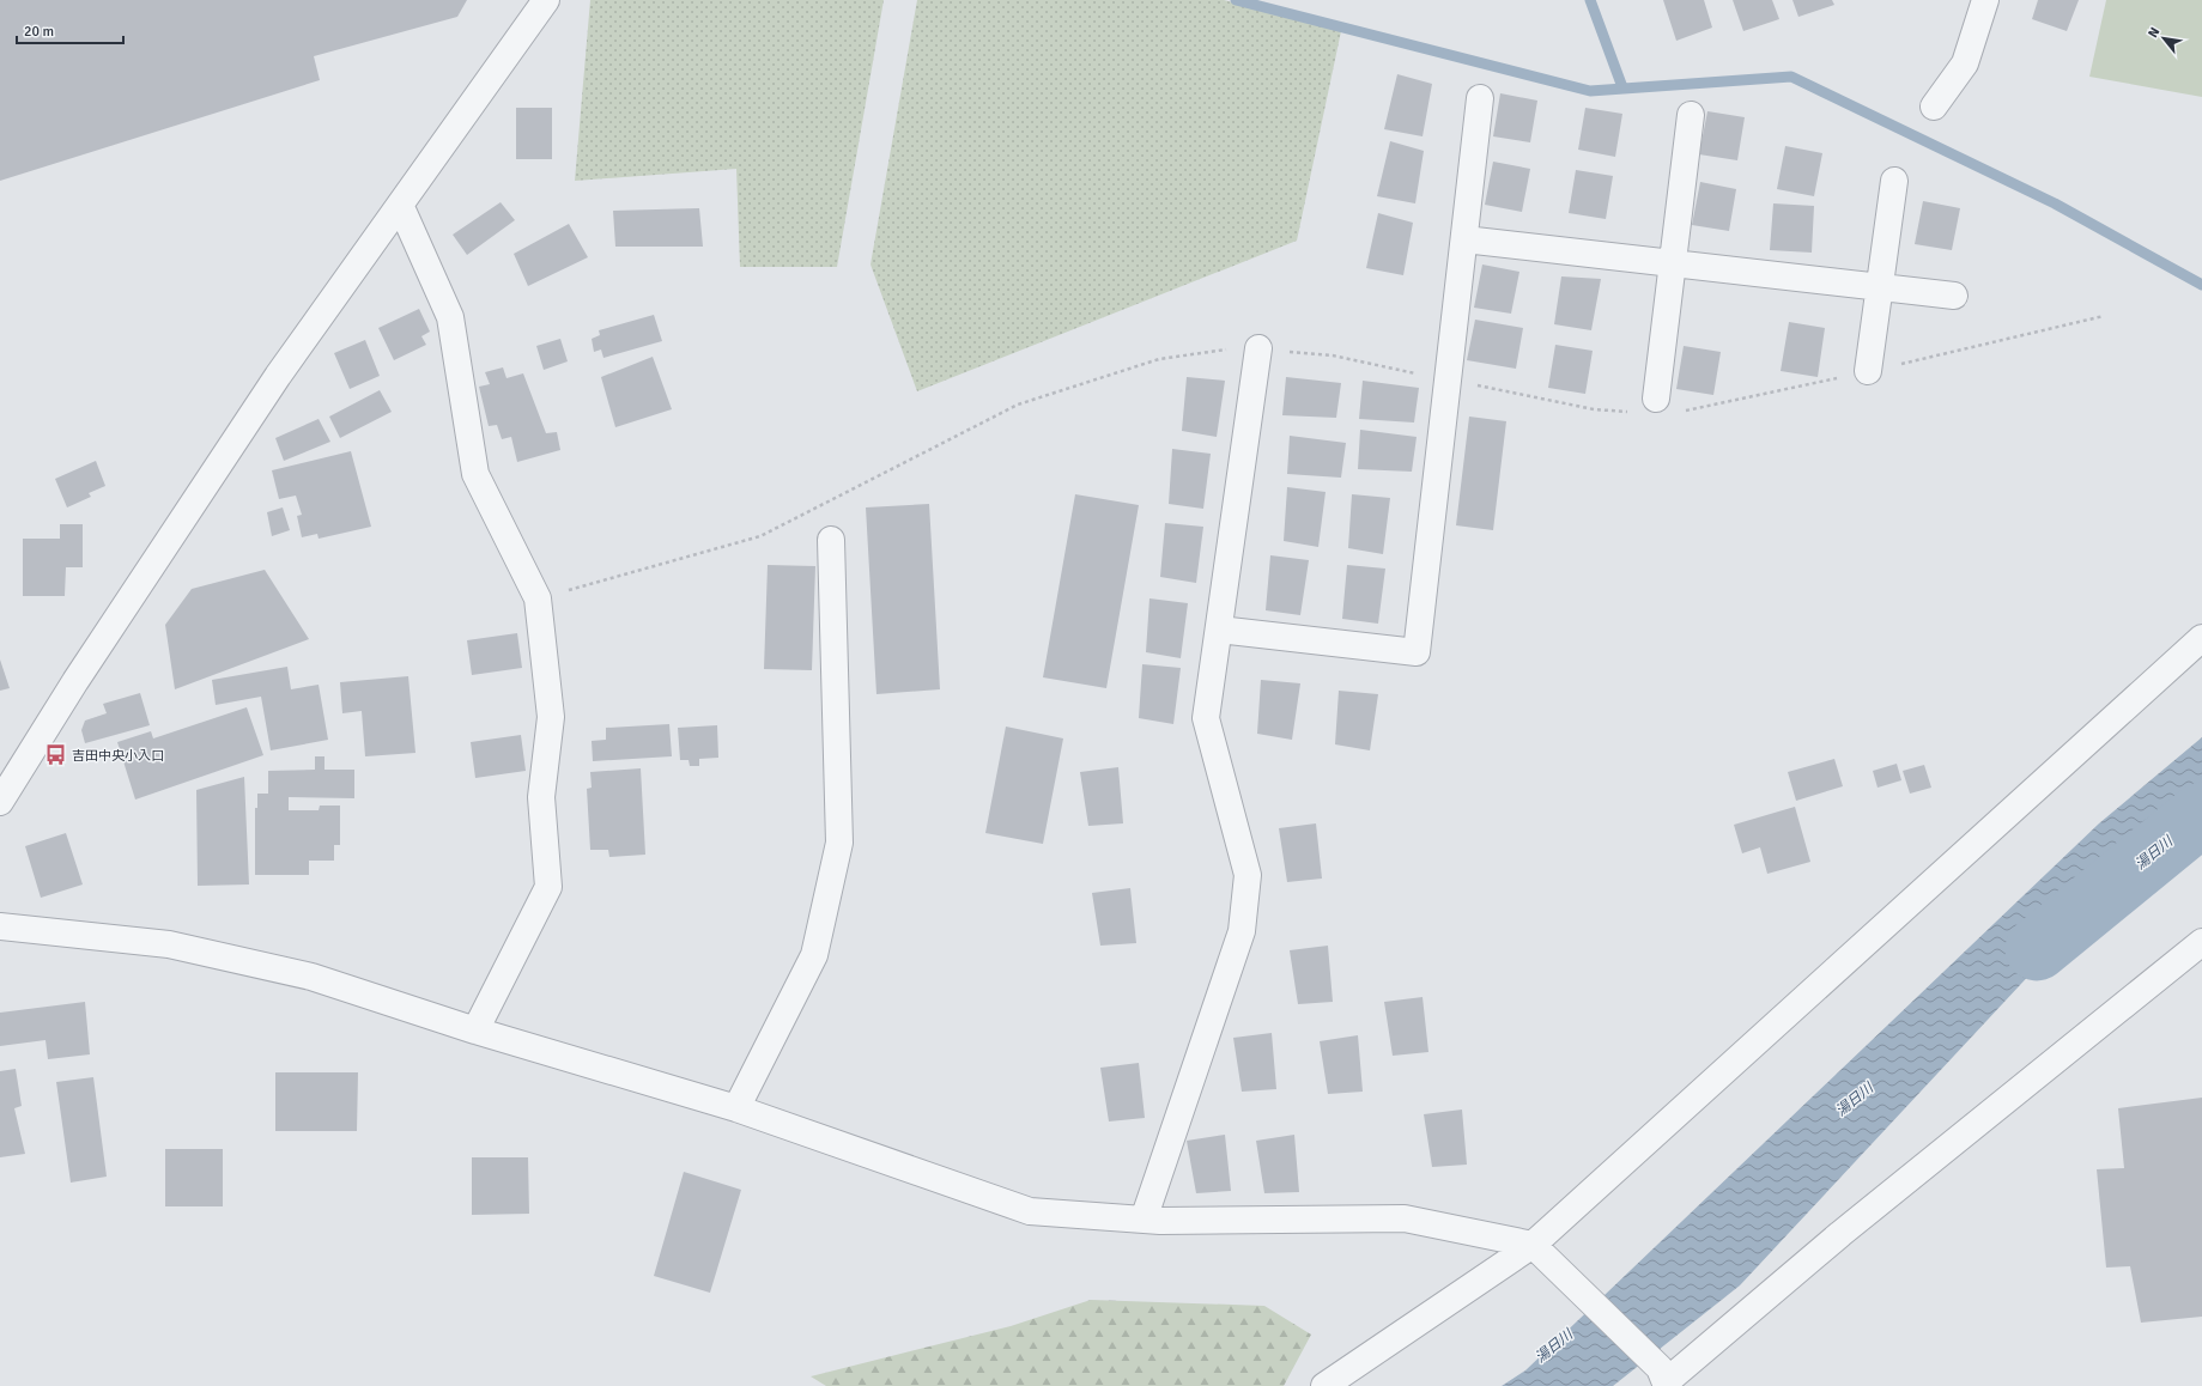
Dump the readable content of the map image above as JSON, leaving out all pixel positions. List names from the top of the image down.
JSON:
{
  "water": ["湯日川"],
  "places": {
    "bus stop": ["吉田中央小入口"]
  },
  "scale_bar": "20 m",
  "north": "top left"
}
